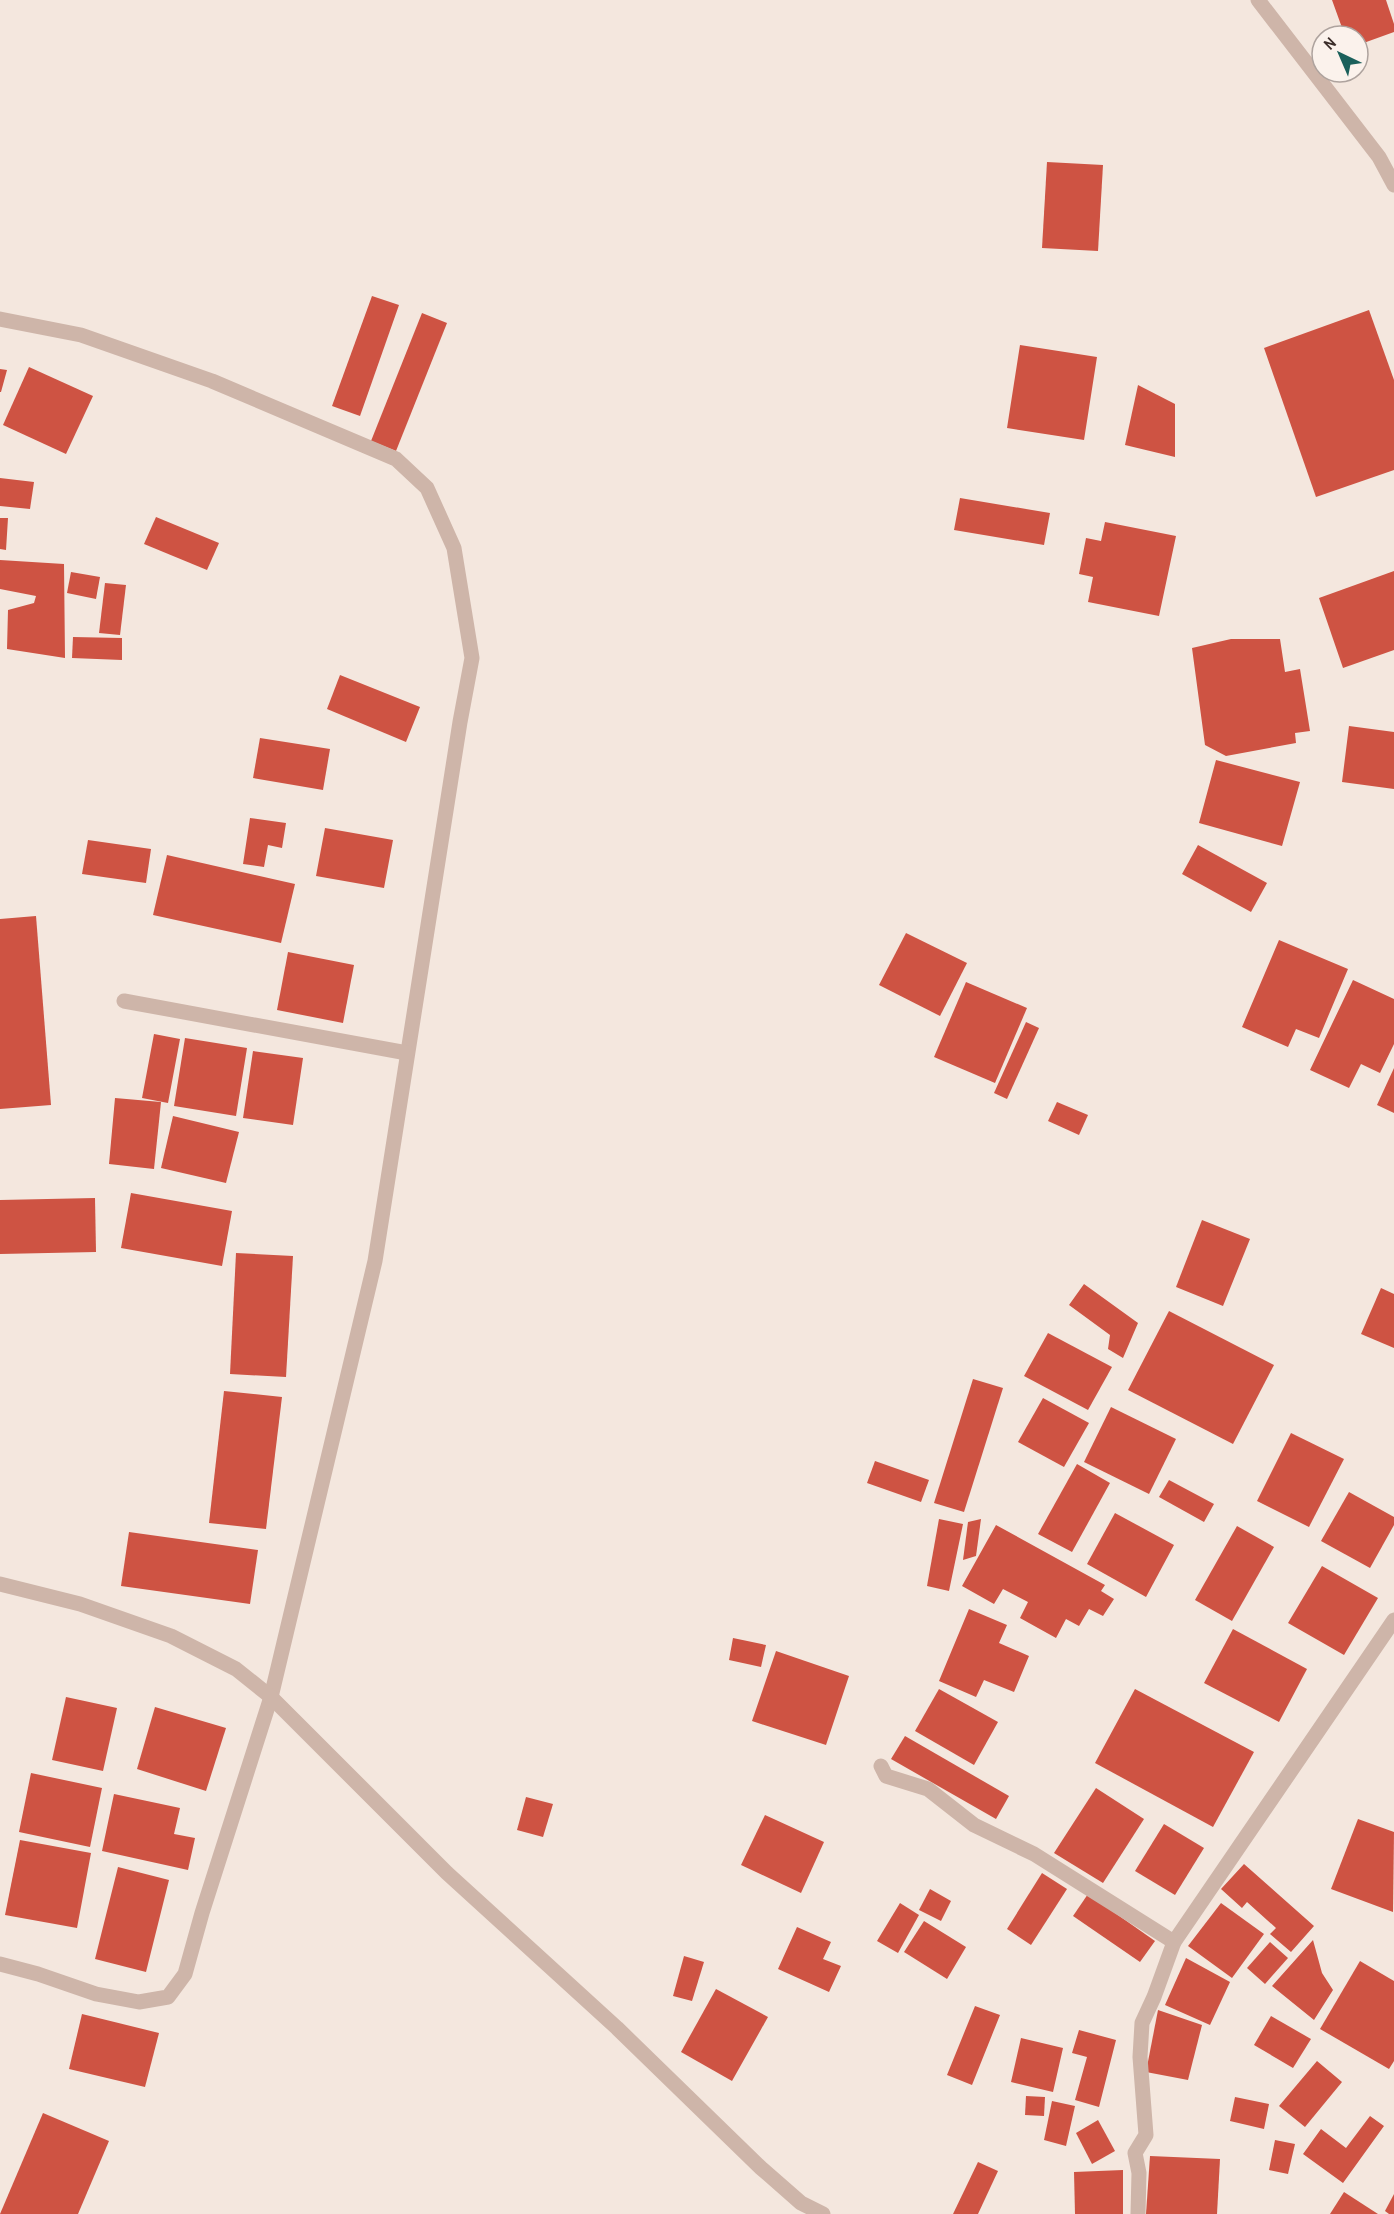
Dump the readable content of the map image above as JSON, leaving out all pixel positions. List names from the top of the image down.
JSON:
{
  "north": "top left"
}
